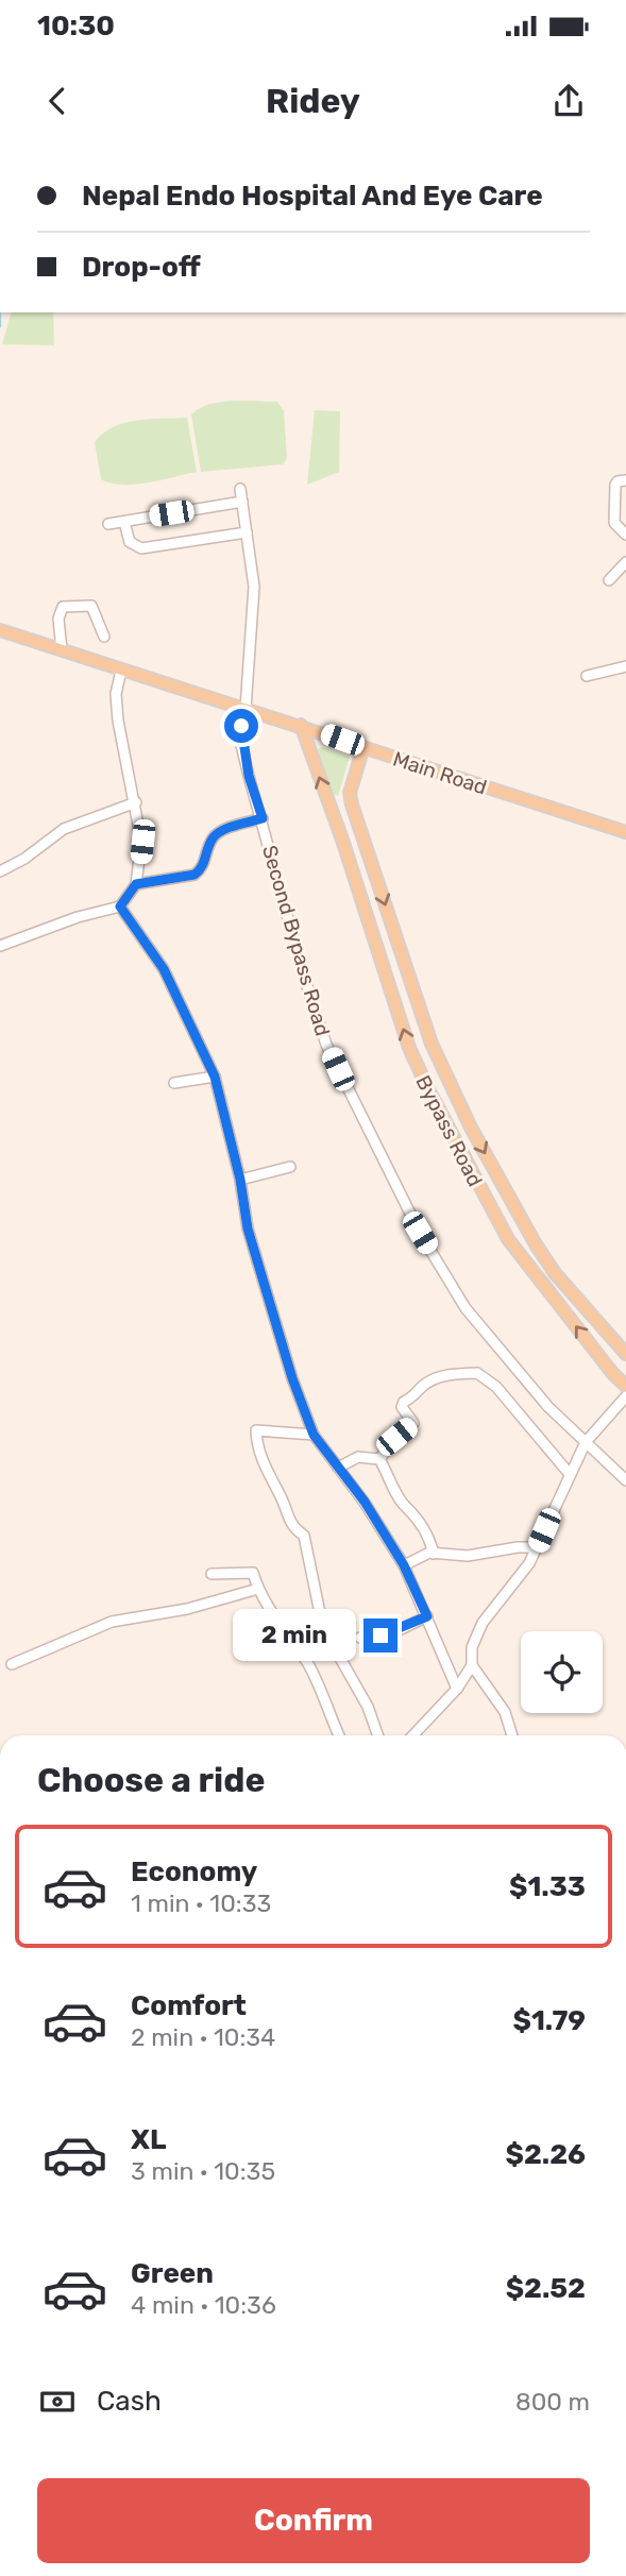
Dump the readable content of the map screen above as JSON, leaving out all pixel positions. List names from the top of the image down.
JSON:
{
  "streets": {
    "main road": ["Main Road", "Bypass Road"],
    "street": ["Second Bypass Road"]
  },
  "crossings": [
    ["Main Road", "Second Bypass Road"],
    ["Main Road", "Bypass Road"]
  ],
  "page": {
    "status": "10:30",
    "header": "Ridey",
    "banner": ["Nepal Endo Hospital And Eye Care", "Drop-off"],
    "bubble": "2 min",
    "heading": "Choose a ride",
    "list": [
      {
        "name": "Economy",
        "note": "1 min · 10:33",
        "value": "$1.33"
      },
      {
        "name": "Comfort",
        "note": "2 min · 10:34",
        "value": "$1.79"
      },
      {
        "name": "XL",
        "note": "3 min · 10:35",
        "value": "$2.26"
      },
      {
        "name": "Green",
        "note": "4 min · 10:36",
        "value": "$2.52"
      }
    ],
    "pay": ["Cash", "800 m"],
    "buttons": "Confirm"
  }
}
